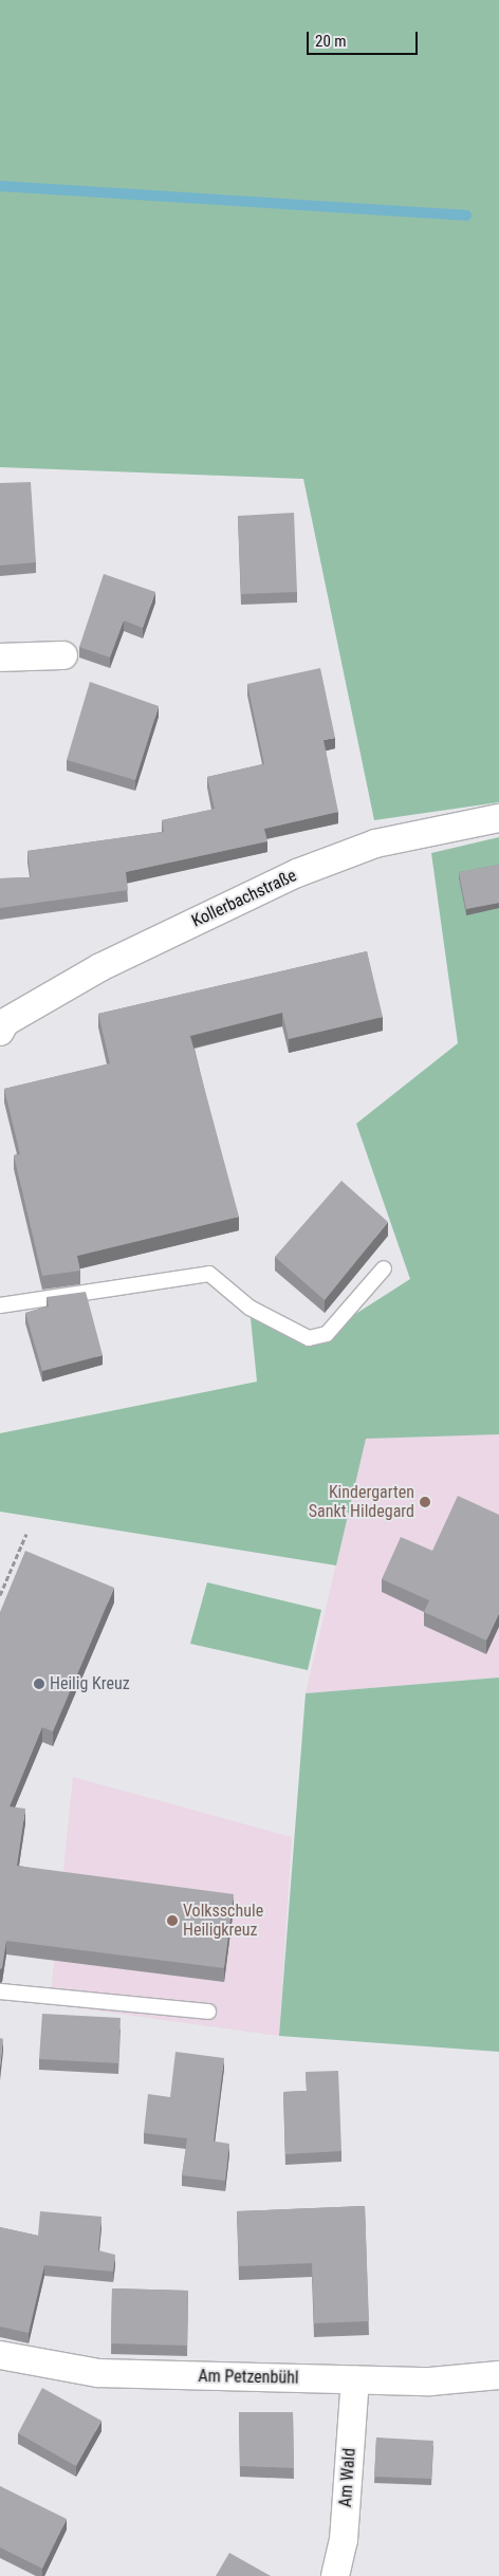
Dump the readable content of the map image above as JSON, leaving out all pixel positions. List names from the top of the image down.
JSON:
{
  "streets": {
    "street": ["Kollerbachstraße", "Am Petzenbühl", "Am Wald"]
  },
  "crossings": [
    ["Am Petzenbühl", "Am Wald"]
  ],
  "places": ["Kindergarten Sankt Hildegard", "Heilig Kreuz", "Volksschule Heiligkreuz"],
  "scale_bar": "20 m"
}
